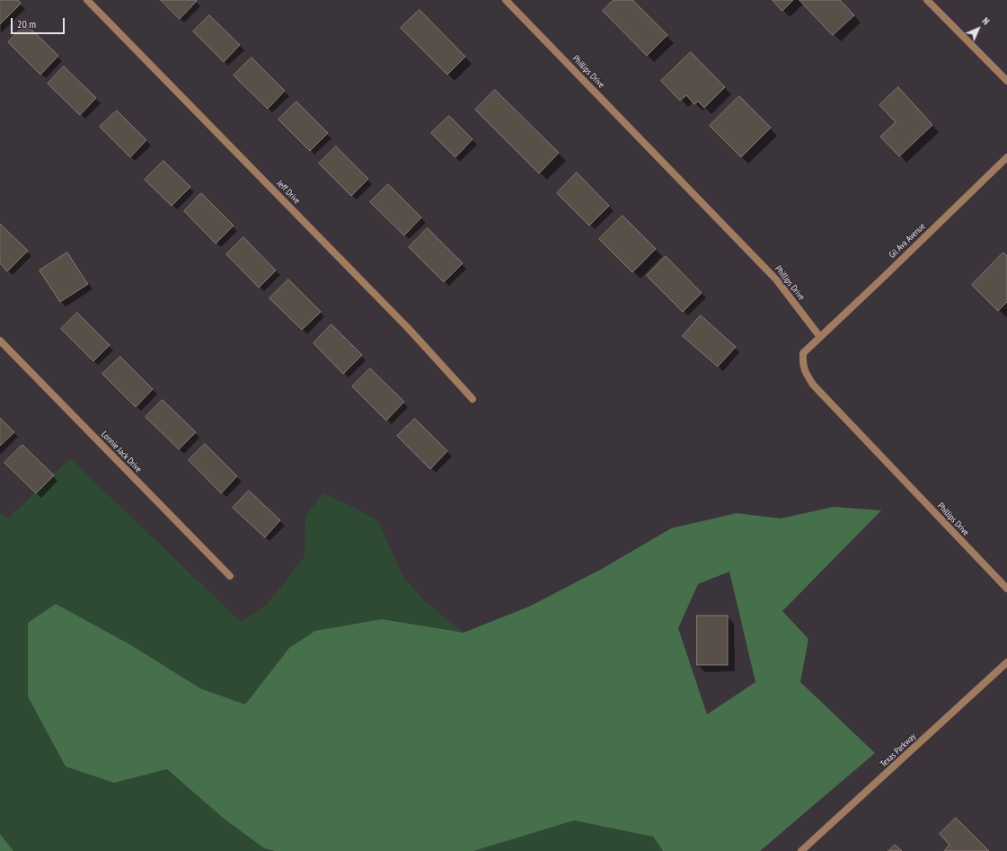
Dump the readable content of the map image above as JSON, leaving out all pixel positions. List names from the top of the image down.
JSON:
{
  "streets": {
    "street": [
      "Phillips Drive",
      "Jeff Drive",
      "Gil Ava Avenue",
      "Lonnie Jack Drive",
      "Texas Parkway"
    ]
  },
  "crossings": [
    ["Phillips Drive", "Gil Ava Avenue"]
  ],
  "scale_bar": "20 m",
  "north": "top right"
}
